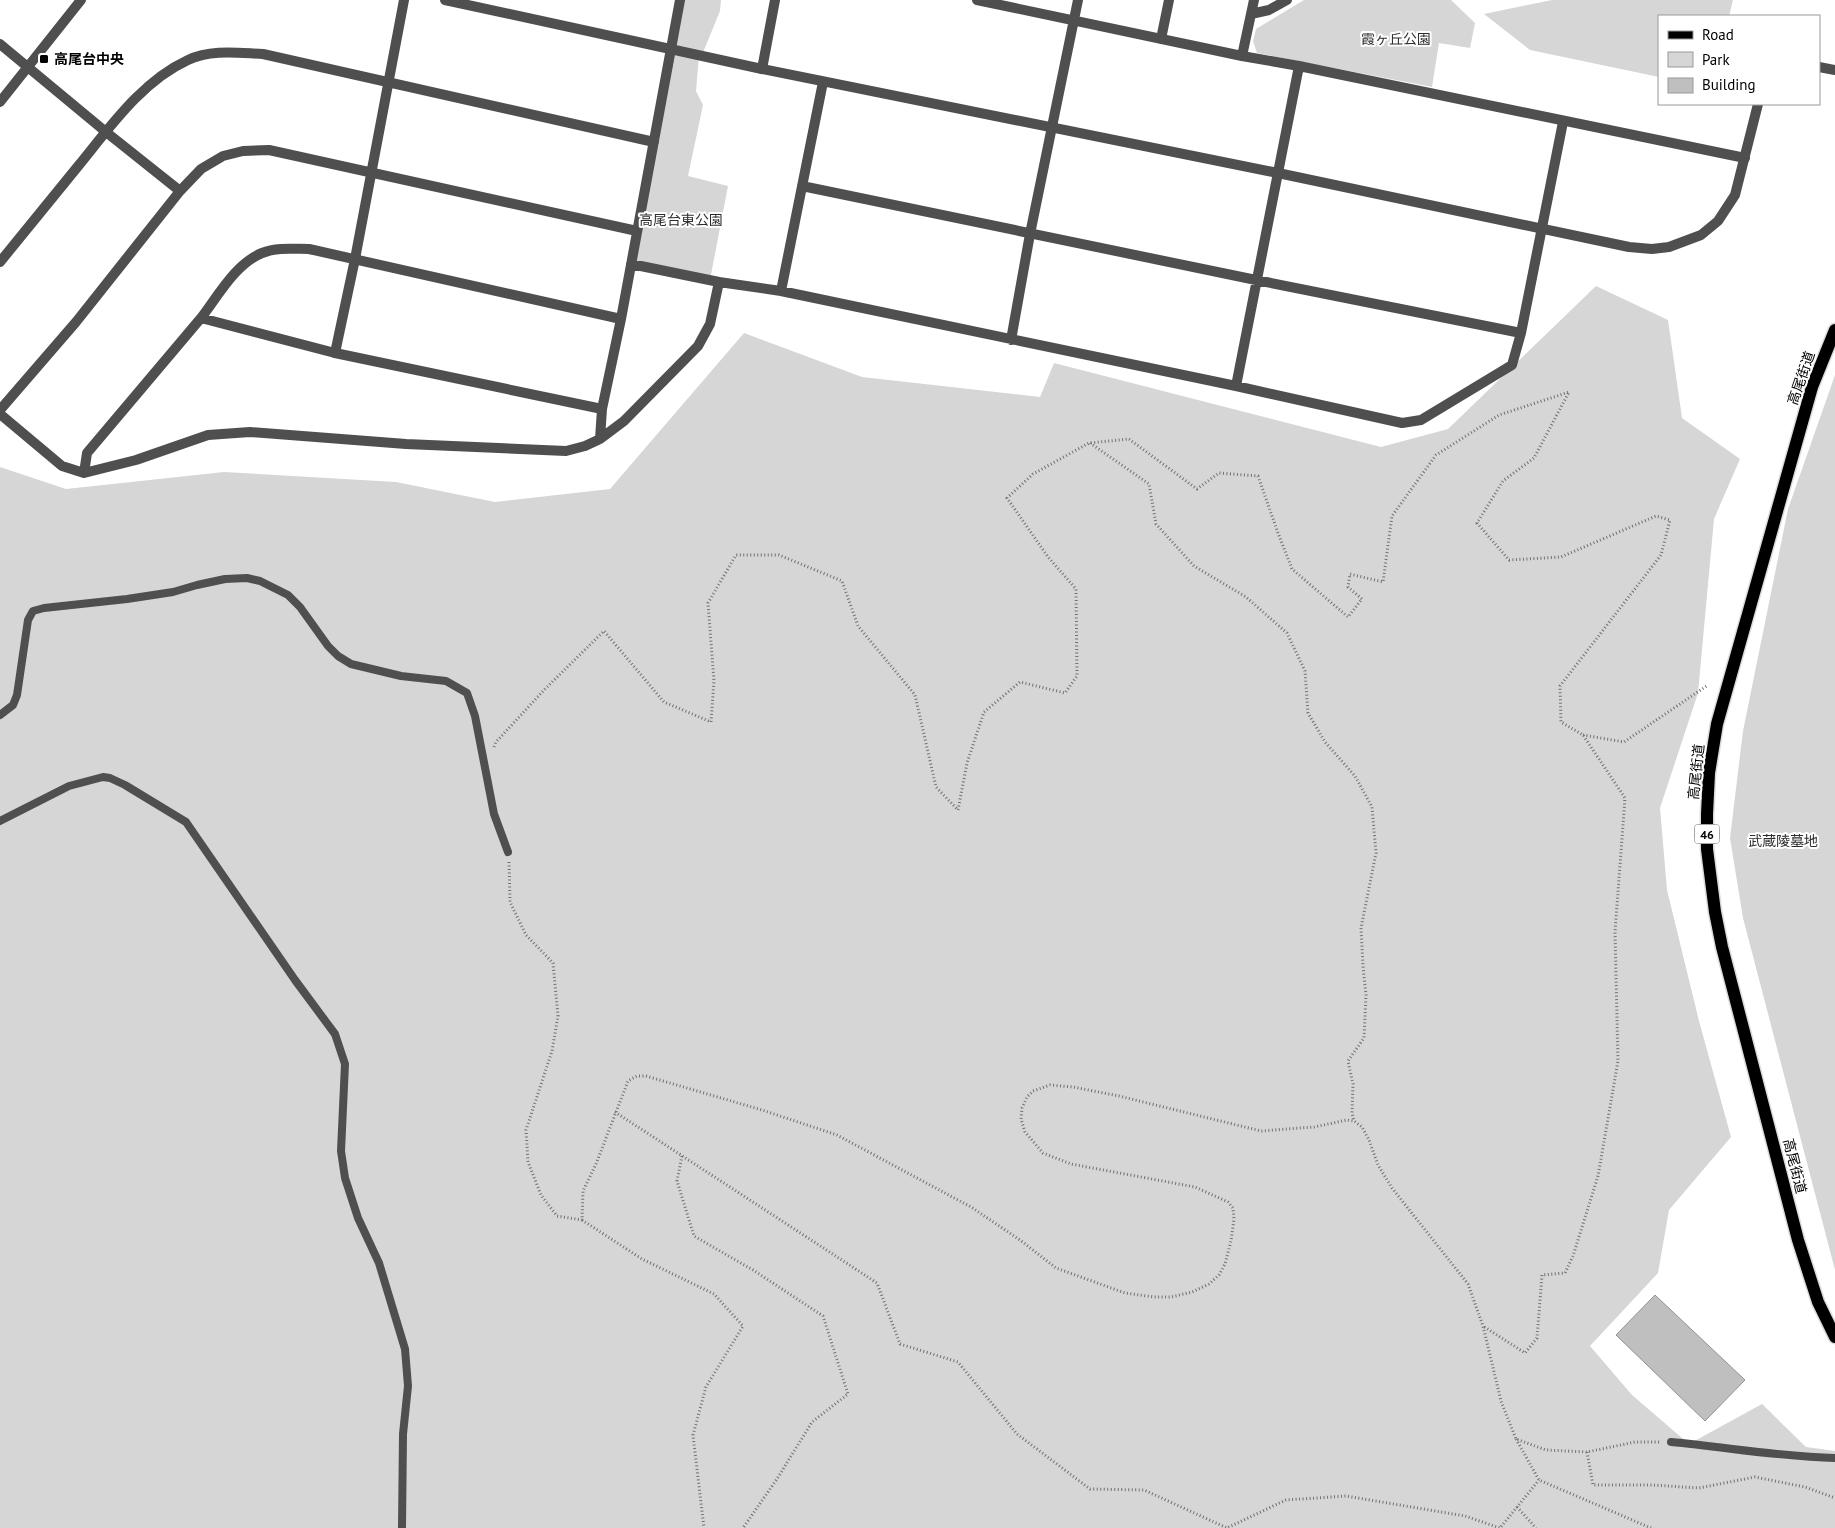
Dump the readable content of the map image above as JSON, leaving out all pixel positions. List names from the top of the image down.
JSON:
{
  "streets": {
    "main road": ["高尾街道", "46"]
  },
  "parks": ["霞ヶ丘公園", "高尾台東公園", "武蔵陵墓地"],
  "places": {
    "transit": ["高尾台中央"]
  },
  "legend": ["Road", "Park", "Building"]
}
